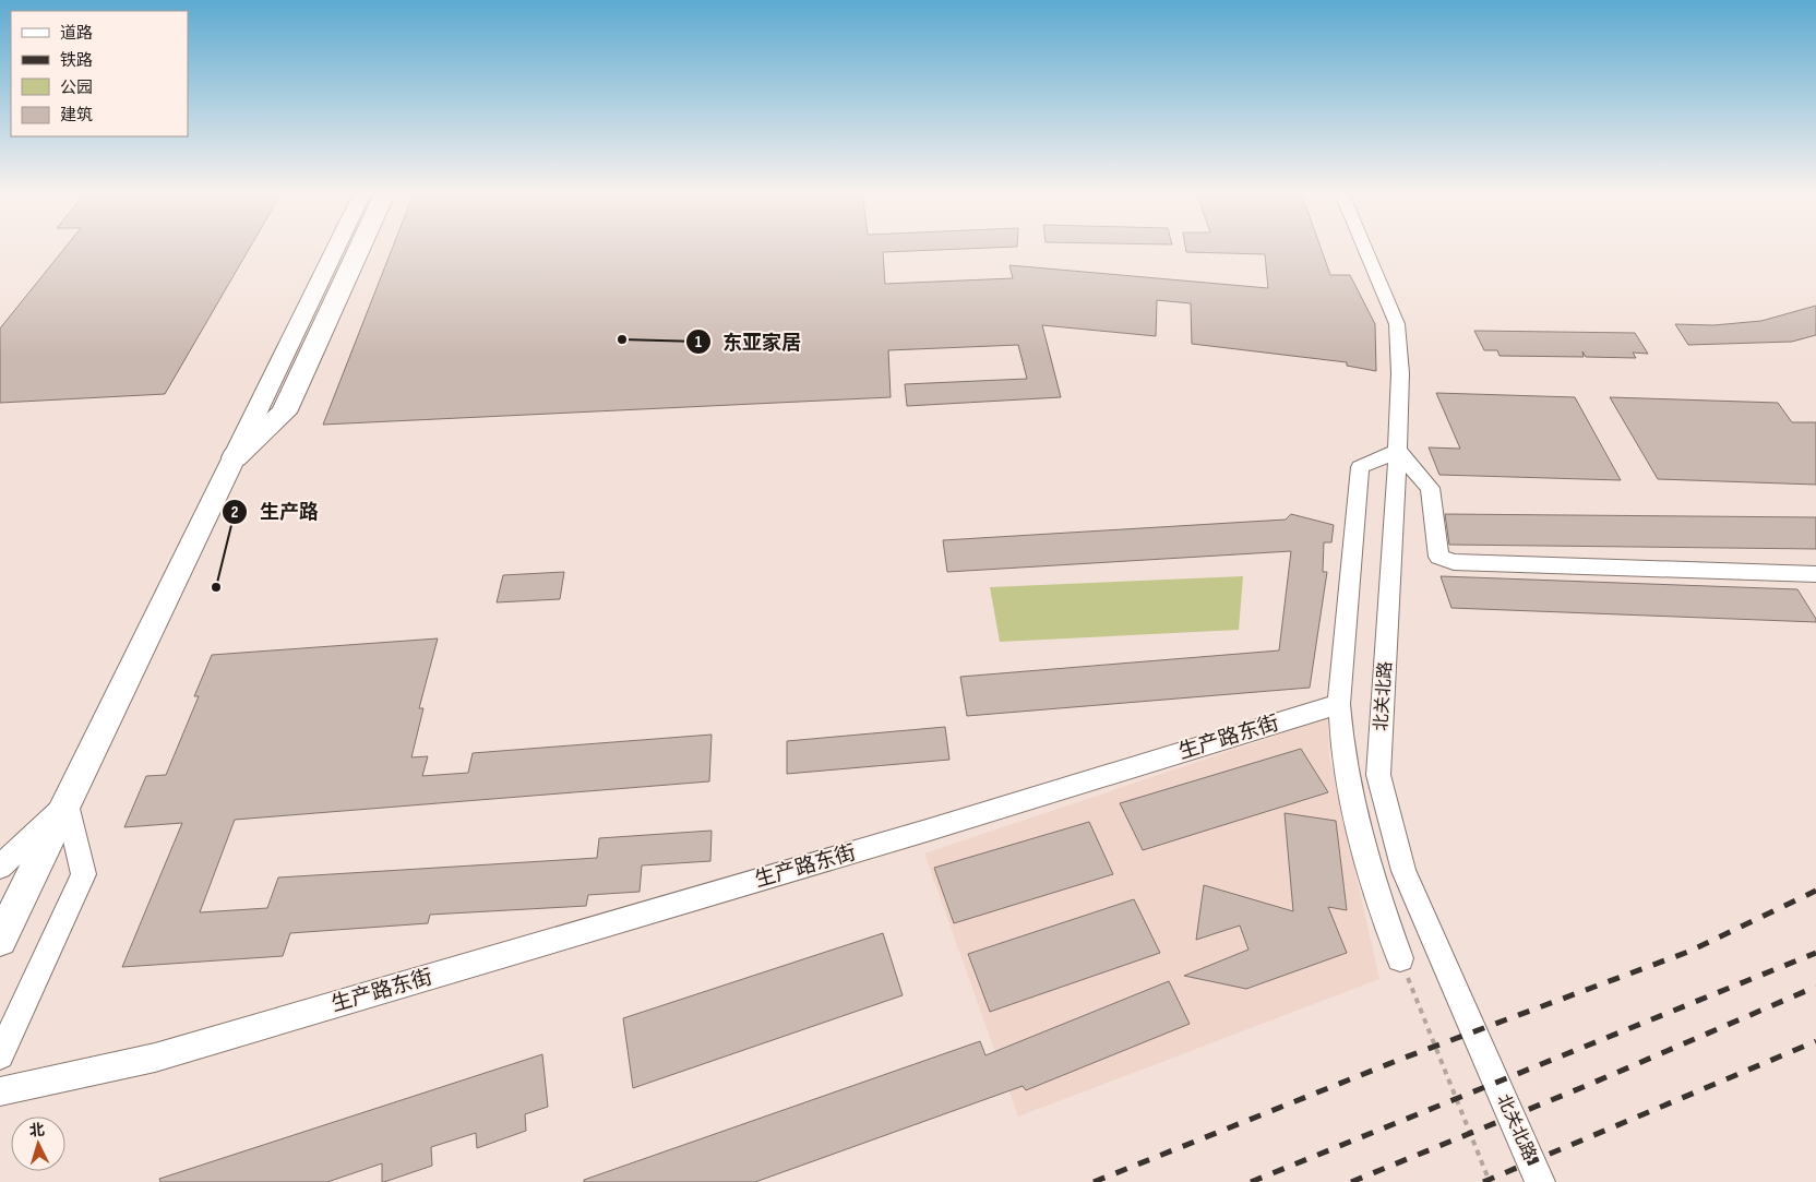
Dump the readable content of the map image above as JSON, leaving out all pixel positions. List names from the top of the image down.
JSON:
{
  "streets": {
    "street": ["北关北路", "生产路东街"]
  },
  "places": ["东亚家居", "生产路"],
  "legend": [
    "道路",
    "铁路",
    "公园",
    "建筑"
  ],
  "north": "top"
}
